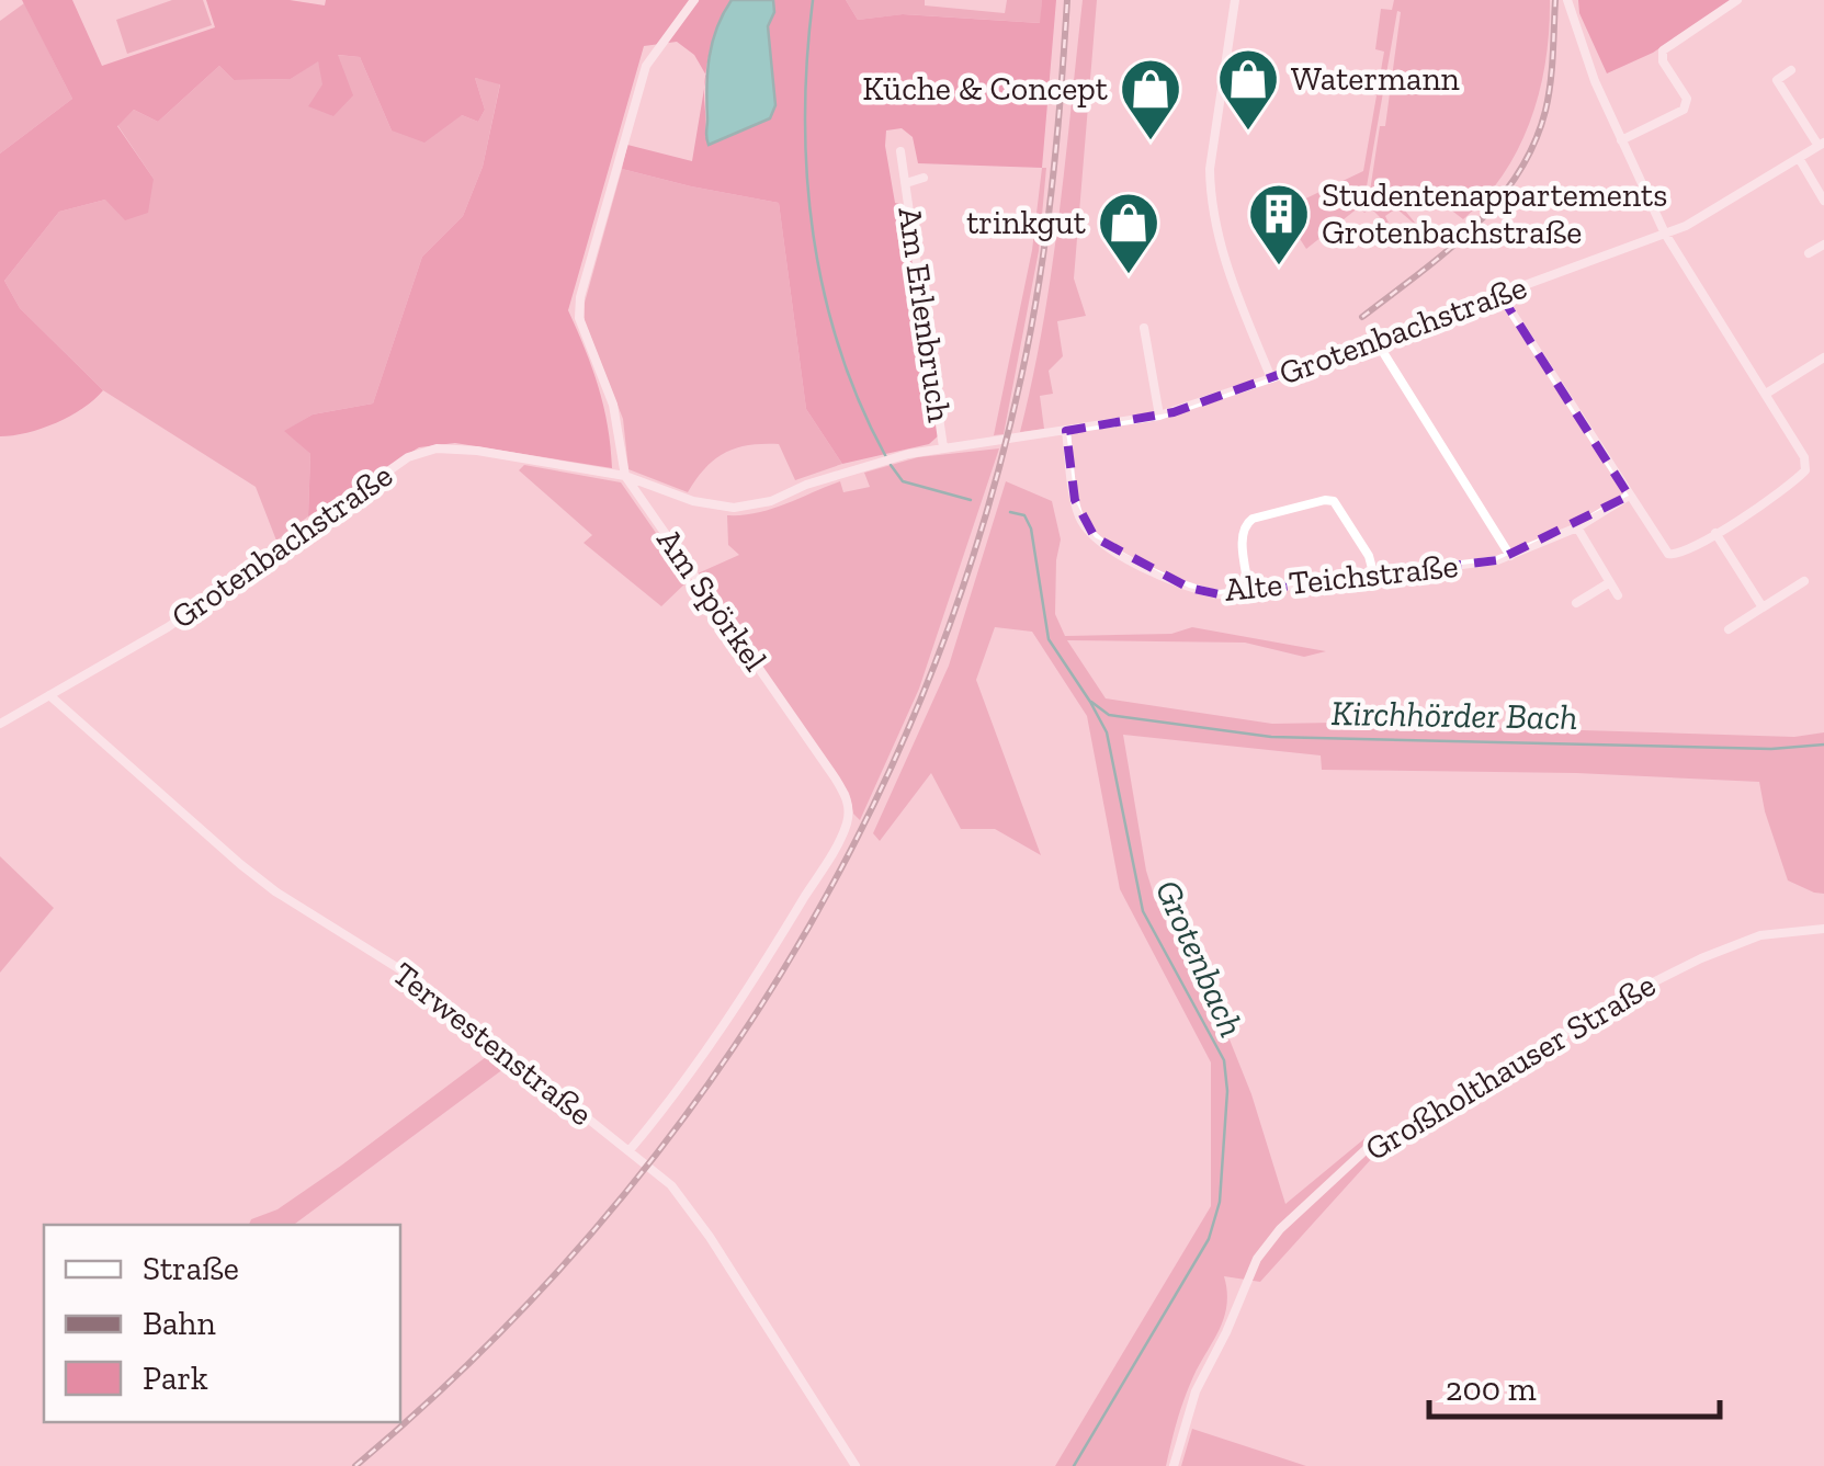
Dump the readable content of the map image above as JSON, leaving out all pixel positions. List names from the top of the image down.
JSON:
{
  "streets": {
    "street": [
      "Am Erlenbruch",
      "Grotenbachstraße",
      "Alte Teichstraße",
      "Am Spörkel",
      "Terwestenstraße",
      "Großholthauser Straße"
    ]
  },
  "crossings": [
    ["Am Erlenbruch", "Grotenbachstraße"],
    ["Grotenbachstraße", "Alte Teichstraße"],
    ["Grotenbachstraße", "Am Spörkel"],
    ["Grotenbachstraße", "Terwestenstraße"],
    ["Am Spörkel", "Terwestenstraße"]
  ],
  "water": ["Kirchhörder Bach", "Grotenbach"],
  "places": {
    "shop": ["Watermann", "Küche & Concept", "trinkgut"],
    "building": ["Studentenappartements Grotenbachstraße"]
  },
  "legend": ["Straße", "Bahn", "Park"],
  "scale_bar": "200 m"
}
